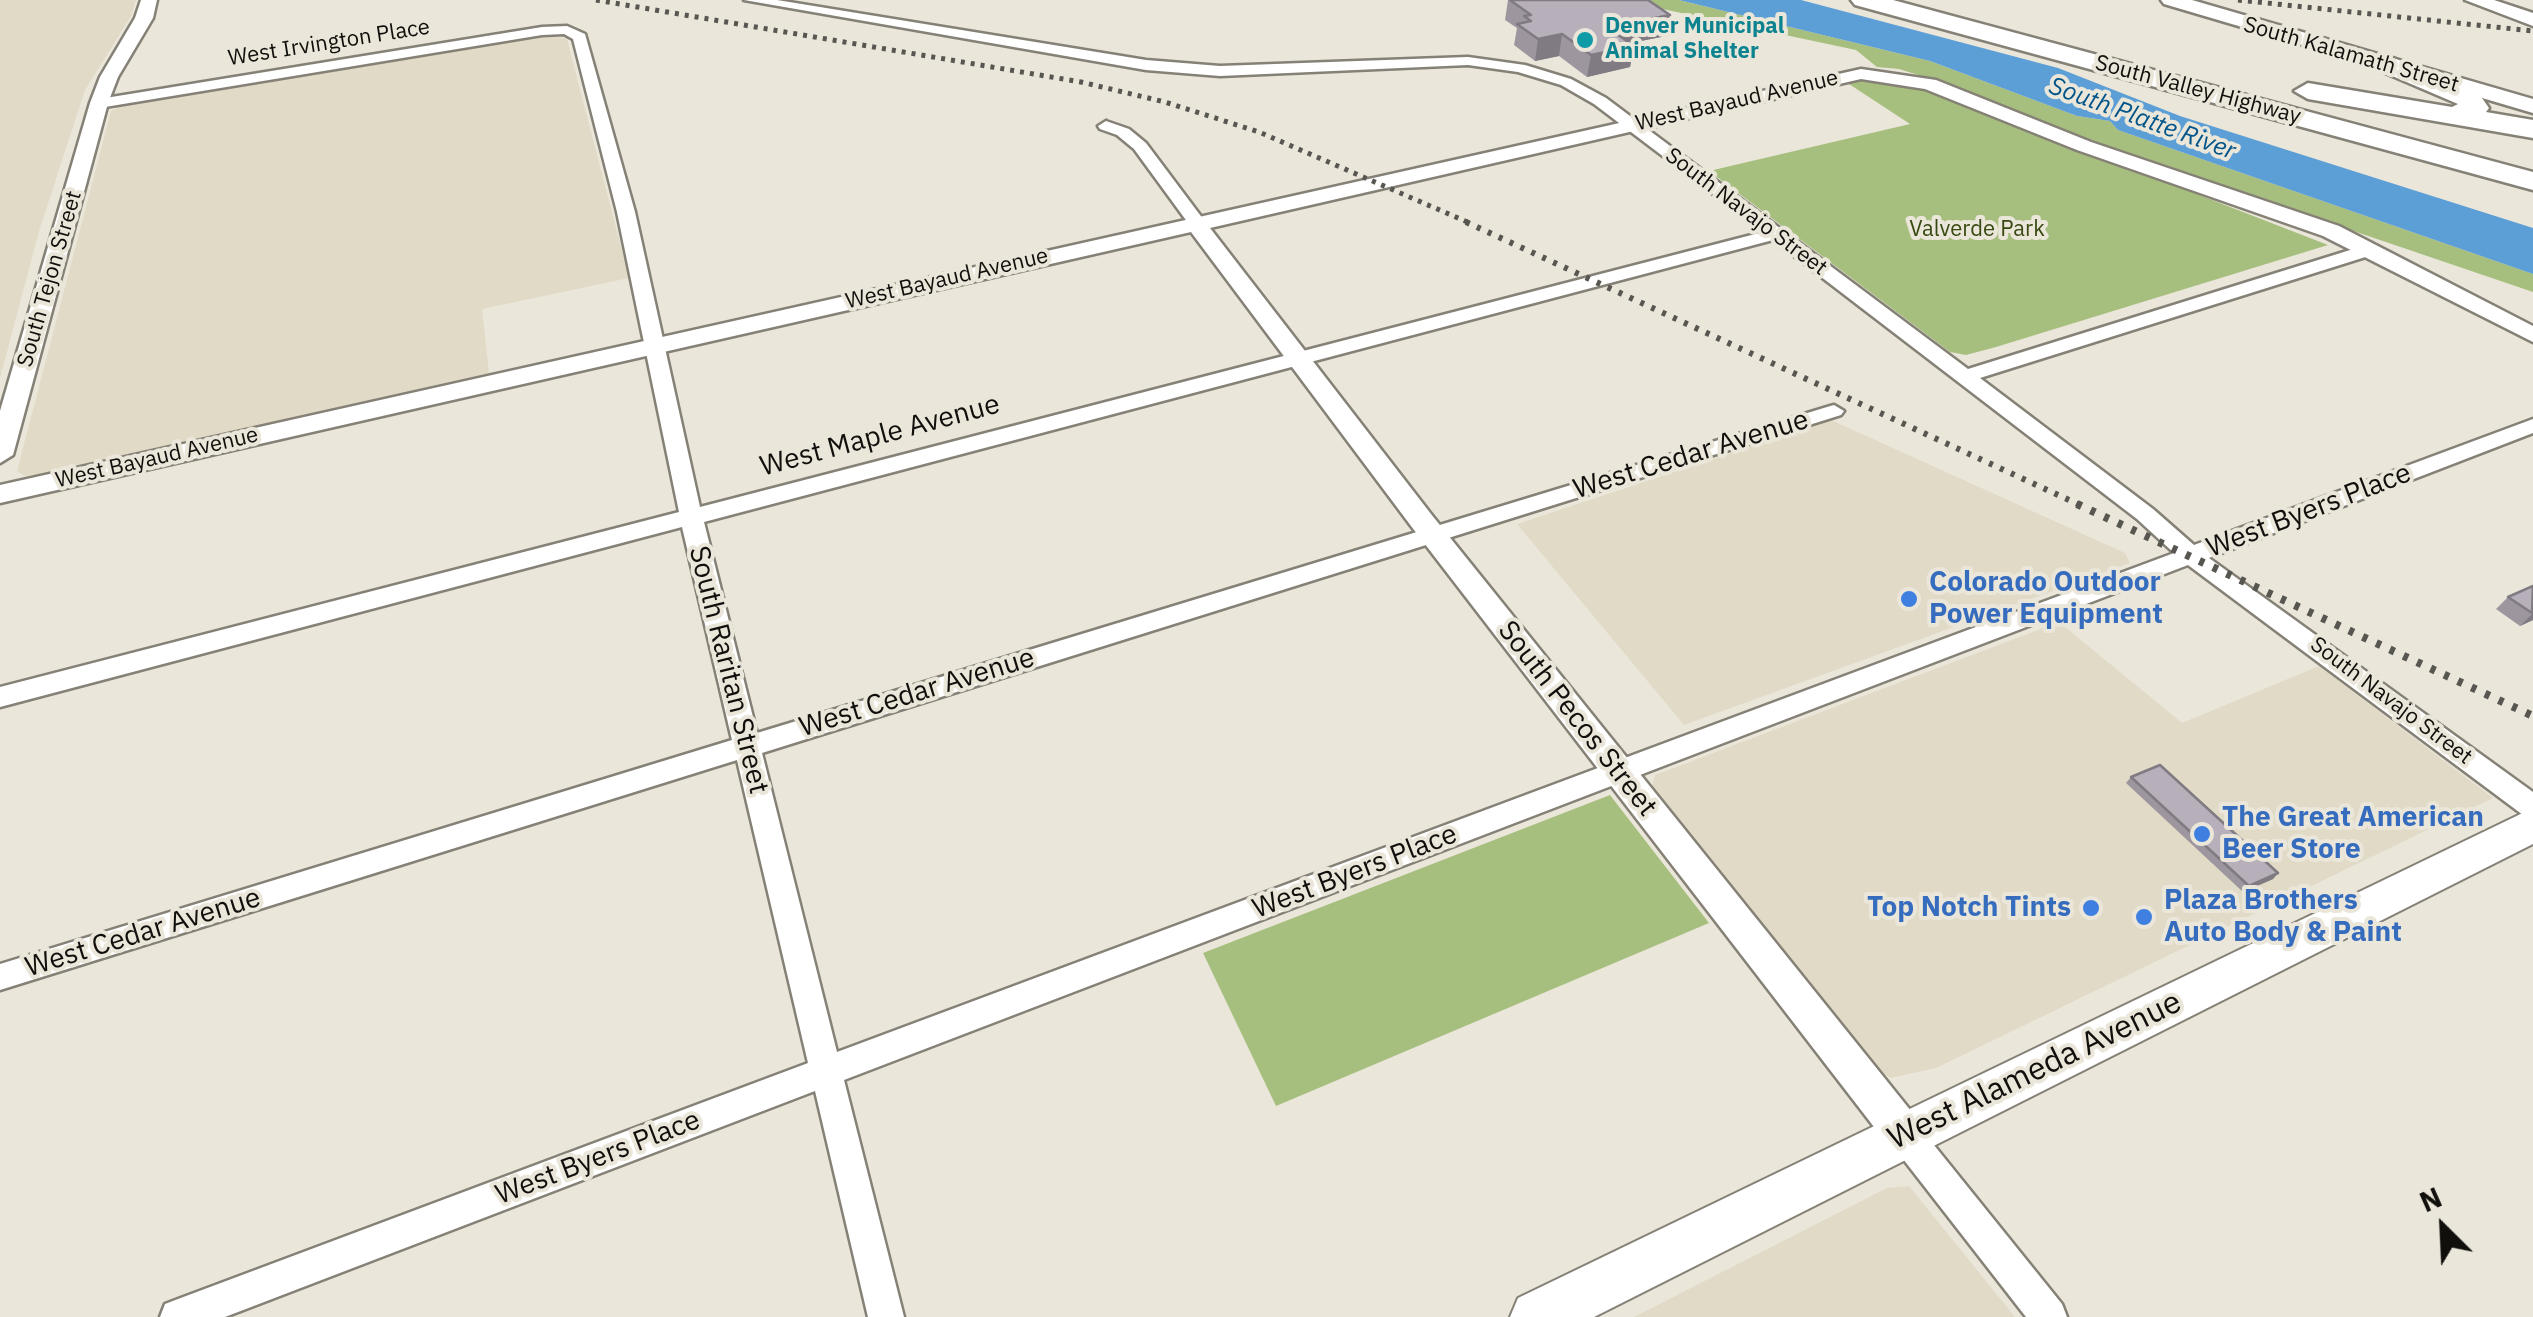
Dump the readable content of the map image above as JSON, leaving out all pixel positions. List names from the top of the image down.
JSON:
{
  "streets": {
    "highway": ["South Valley Highway"],
    "main road": ["South Kalamath Street", "West Alameda Avenue"],
    "street": [
      "West Irvington Place",
      "West Bayaud Avenue",
      "South Navajo Street",
      "South Tejon Street",
      "West Maple Avenue",
      "West Cedar Avenue",
      "West Byers Place",
      "South Raritan Street",
      "South Pecos Street"
    ]
  },
  "crossings": [
    ["West Irvington Place", "South Tejon Street"],
    ["West Irvington Place", "South Raritan Street"],
    ["West Bayaud Avenue", "South Navajo Street"],
    ["West Bayaud Avenue", "South Raritan Street"],
    ["West Bayaud Avenue", "South Pecos Street"],
    ["South Navajo Street", "West Maple Avenue"],
    ["South Navajo Street", "West Byers Place"],
    ["West Maple Avenue", "South Raritan Street"],
    ["West Maple Avenue", "South Pecos Street"],
    ["West Cedar Avenue", "South Raritan Street"],
    ["West Cedar Avenue", "South Pecos Street"],
    ["West Byers Place", "South Raritan Street"],
    ["West Byers Place", "South Pecos Street"],
    ["South Pecos Street", "West Alameda Avenue"]
  ],
  "water": ["South Platte River"],
  "parks": ["Valverde Park"],
  "places": [
    "Denver Municipal Animal Shelter",
    "Colorado Outdoor Power Equipment",
    "The Great American Beer Store",
    "Top Notch Tints",
    "Plaza Brothers Auto Body & Paint"
  ],
  "north": "top left"
}
